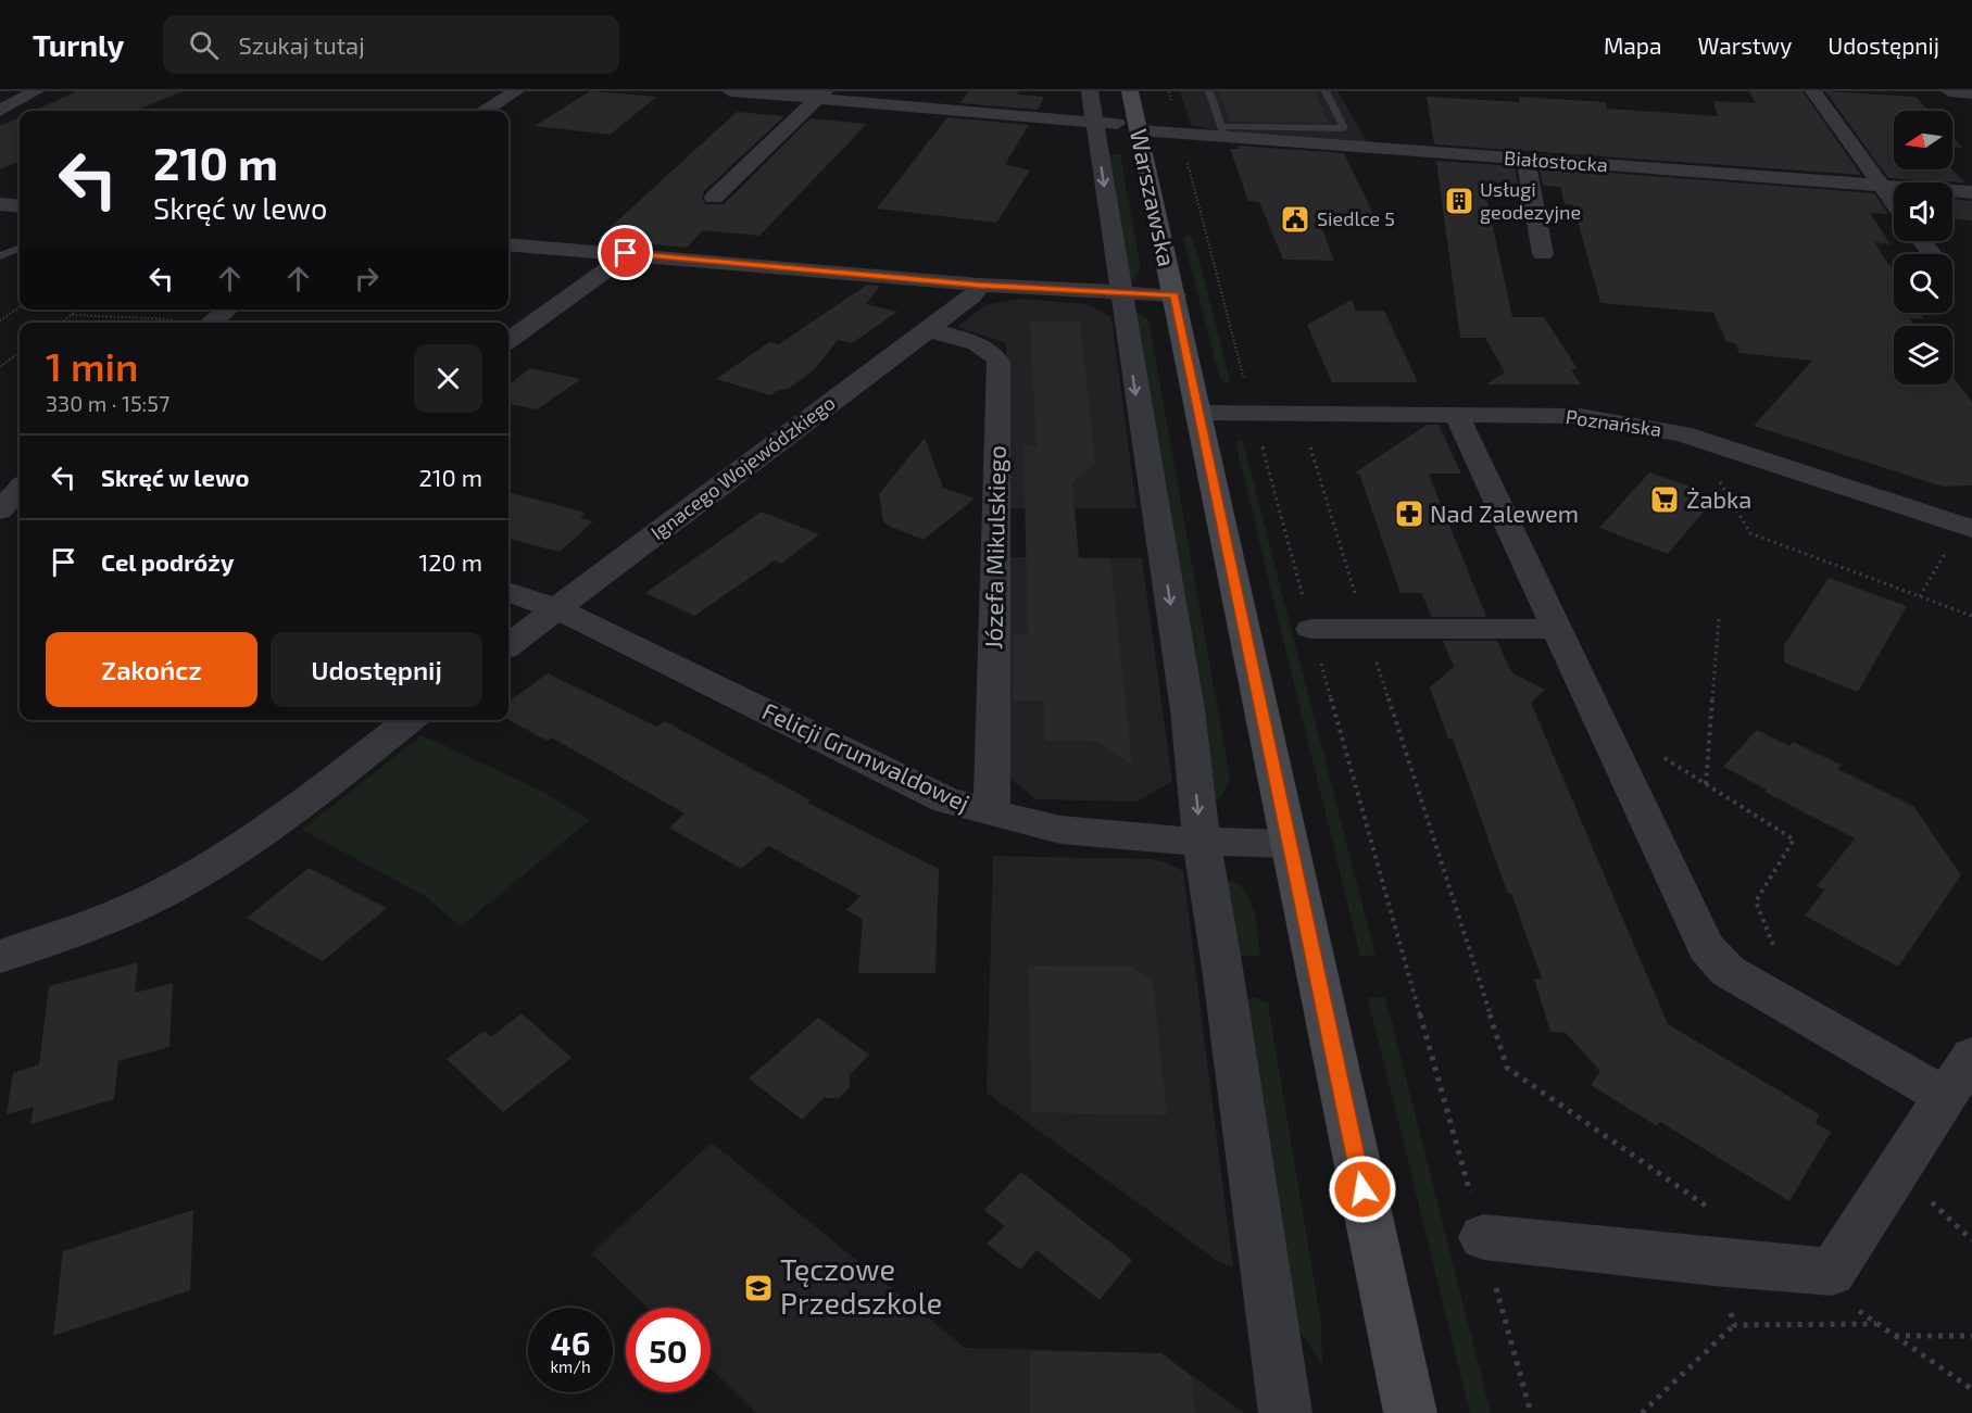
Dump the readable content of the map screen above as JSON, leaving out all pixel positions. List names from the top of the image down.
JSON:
{
  "streets": {
    "main road": ["Warszawska"],
    "street": [
      "Białostocka",
      "Poznańska",
      "Ignacego Wojewódzkiego",
      "Józefa Mikulskiego",
      "Felicji Grunwaldowej"
    ]
  },
  "crossings": [
    ["Białostocka", "Warszawska"],
    ["Warszawska", "Poznańska"],
    ["Warszawska", "Felicji Grunwaldowej"],
    ["Ignacego Wojewódzkiego", "Józefa Mikulskiego"],
    ["Ignacego Wojewódzkiego", "Felicji Grunwaldowej"],
    ["Józefa Mikulskiego", "Felicji Grunwaldowej"]
  ],
  "places": {
    "building": ["Usługi geodezyjne"],
    "public building": ["Siedlce 5"],
    "supermarket": ["Żabka"],
    "pharmacy": ["Nad Zalewem"],
    "school or university": ["Tęczowe Przedszkole"]
  },
  "north": "left",
  "page": {
    "header": "Turnly",
    "search": "Szukaj tutaj",
    "nav": ["Mapa", "Warstwy", "Udostępnij"],
    "turn": ["210 m", "Skręć w lewo"],
    "heading": ["1 min", "330 m · 15:57"],
    "list": [
      {
        "name": "Skręć w lewo",
        "value": "210 m"
      },
      {
        "name": "Cel podróży",
        "value": "120 m"
      }
    ],
    "buttons": ["Zakończ", "Udostępnij"],
    "speed": "46 km/h",
    "limit": "50"
  }
}
